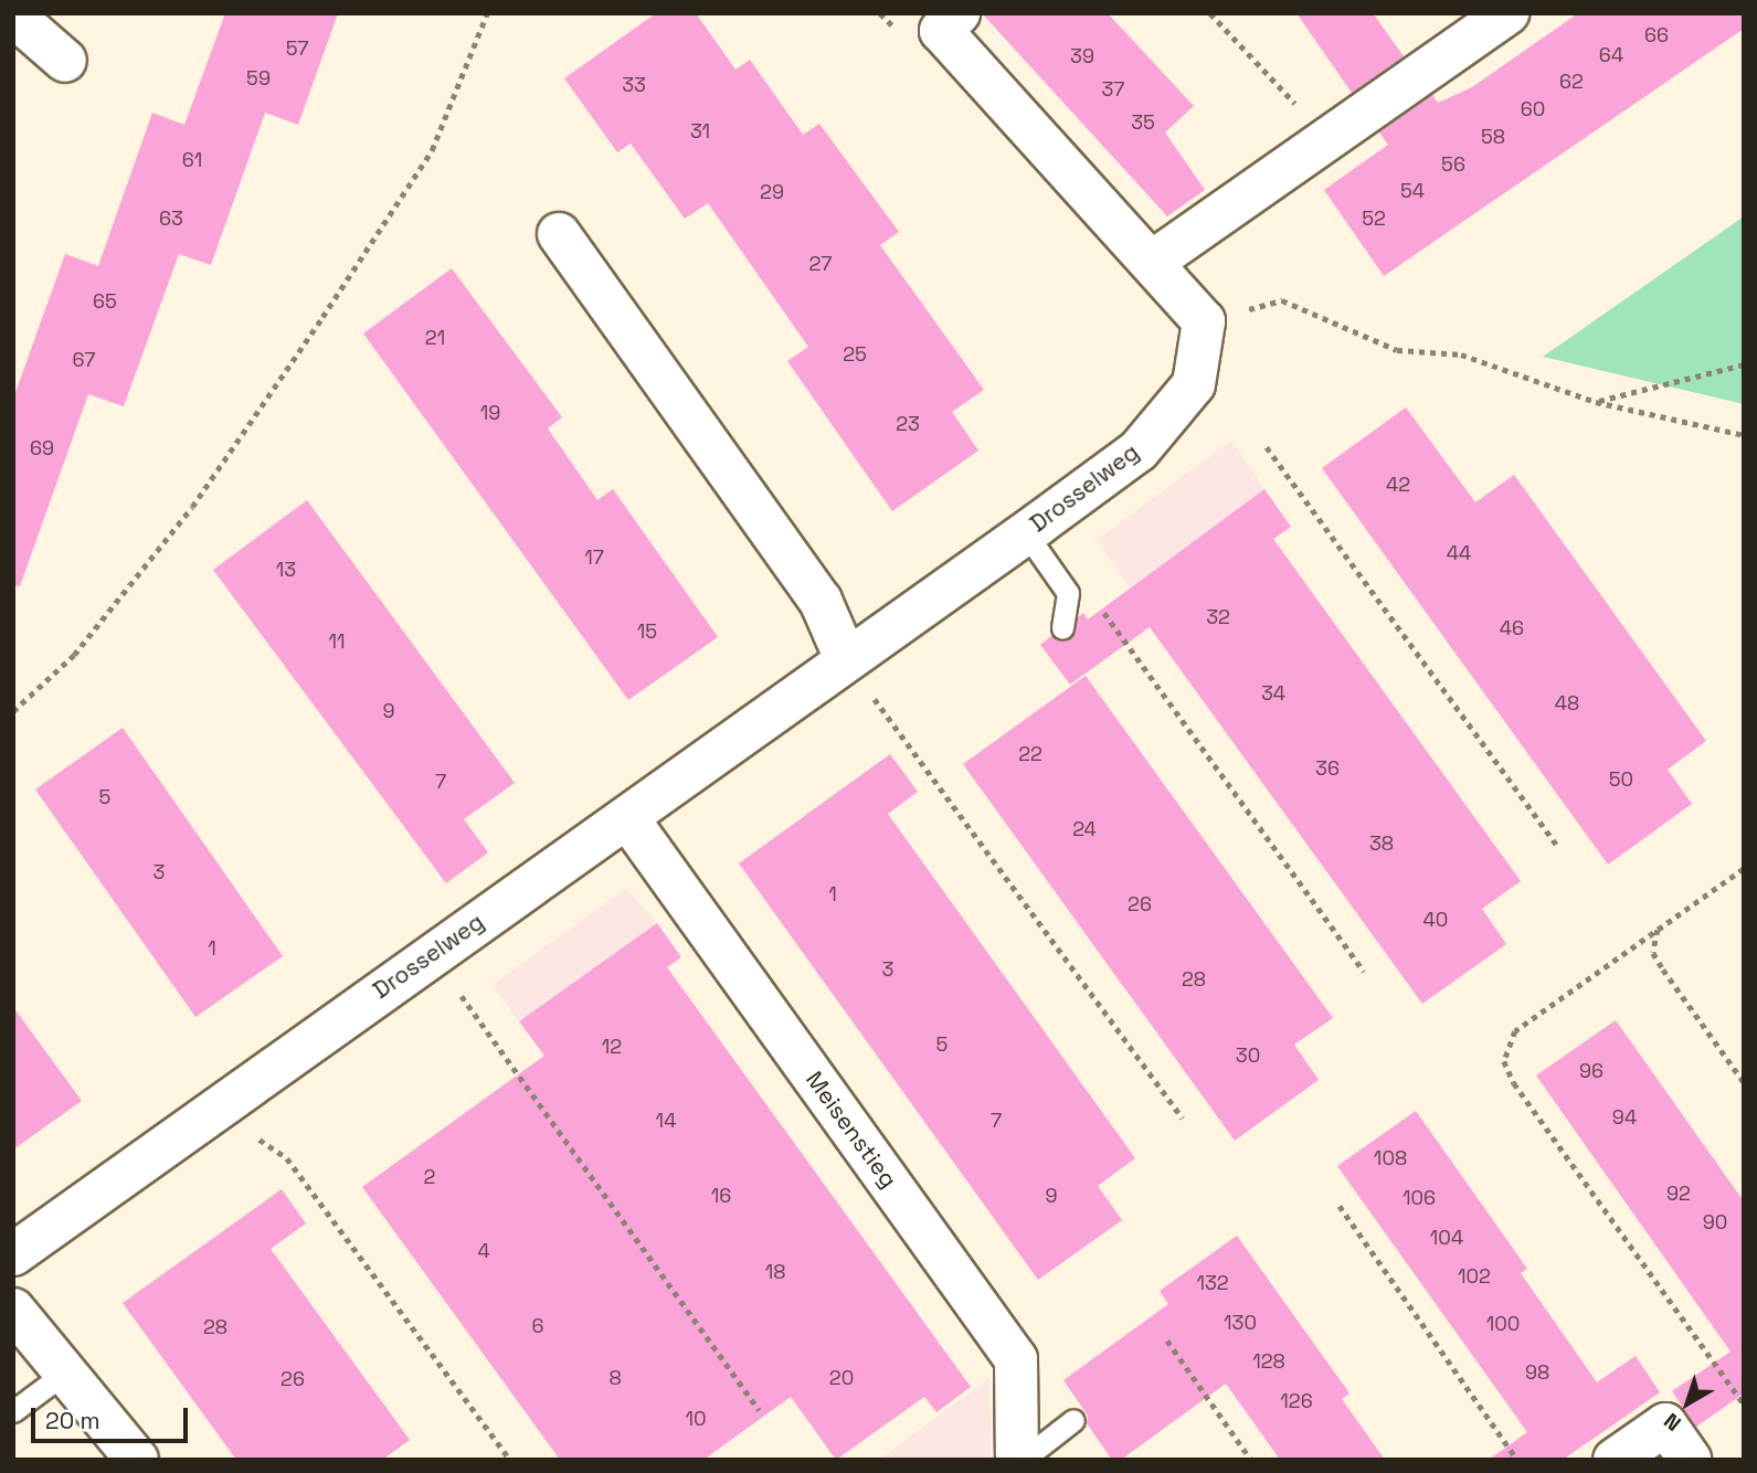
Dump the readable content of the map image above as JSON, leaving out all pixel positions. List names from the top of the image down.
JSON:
{
  "streets": {
    "street": ["Drosselweg", "Meisenstieg"]
  },
  "crossings": [
    ["Drosselweg", "Meisenstieg"]
  ],
  "house_numbers": [
    "66",
    "57",
    "64",
    "39",
    "59",
    "62",
    "33",
    "37",
    "60",
    "35",
    "31",
    "58",
    "61",
    "56",
    "54",
    "29",
    "63",
    "52",
    "27",
    "65",
    "21",
    "25",
    "67",
    "19",
    "23",
    "69",
    "42",
    "44",
    "17",
    "13",
    "32",
    "46",
    "15",
    "11",
    "34",
    "48",
    "9",
    "22",
    "36",
    "50",
    "7",
    "5",
    "24",
    "38",
    "3",
    "1",
    "26",
    "40",
    "1",
    "3",
    "28",
    "5",
    "12",
    "30",
    "96",
    "94",
    "14",
    "7",
    "108",
    "2",
    "92",
    "16",
    "9",
    "106",
    "90",
    "104",
    "4",
    "18",
    "102",
    "132",
    "130",
    "100",
    "6",
    "28",
    "128",
    "98",
    "8",
    "20",
    "26",
    "126",
    "10"
  ],
  "scale_bar": "20 m",
  "north": "bottom left"
}
